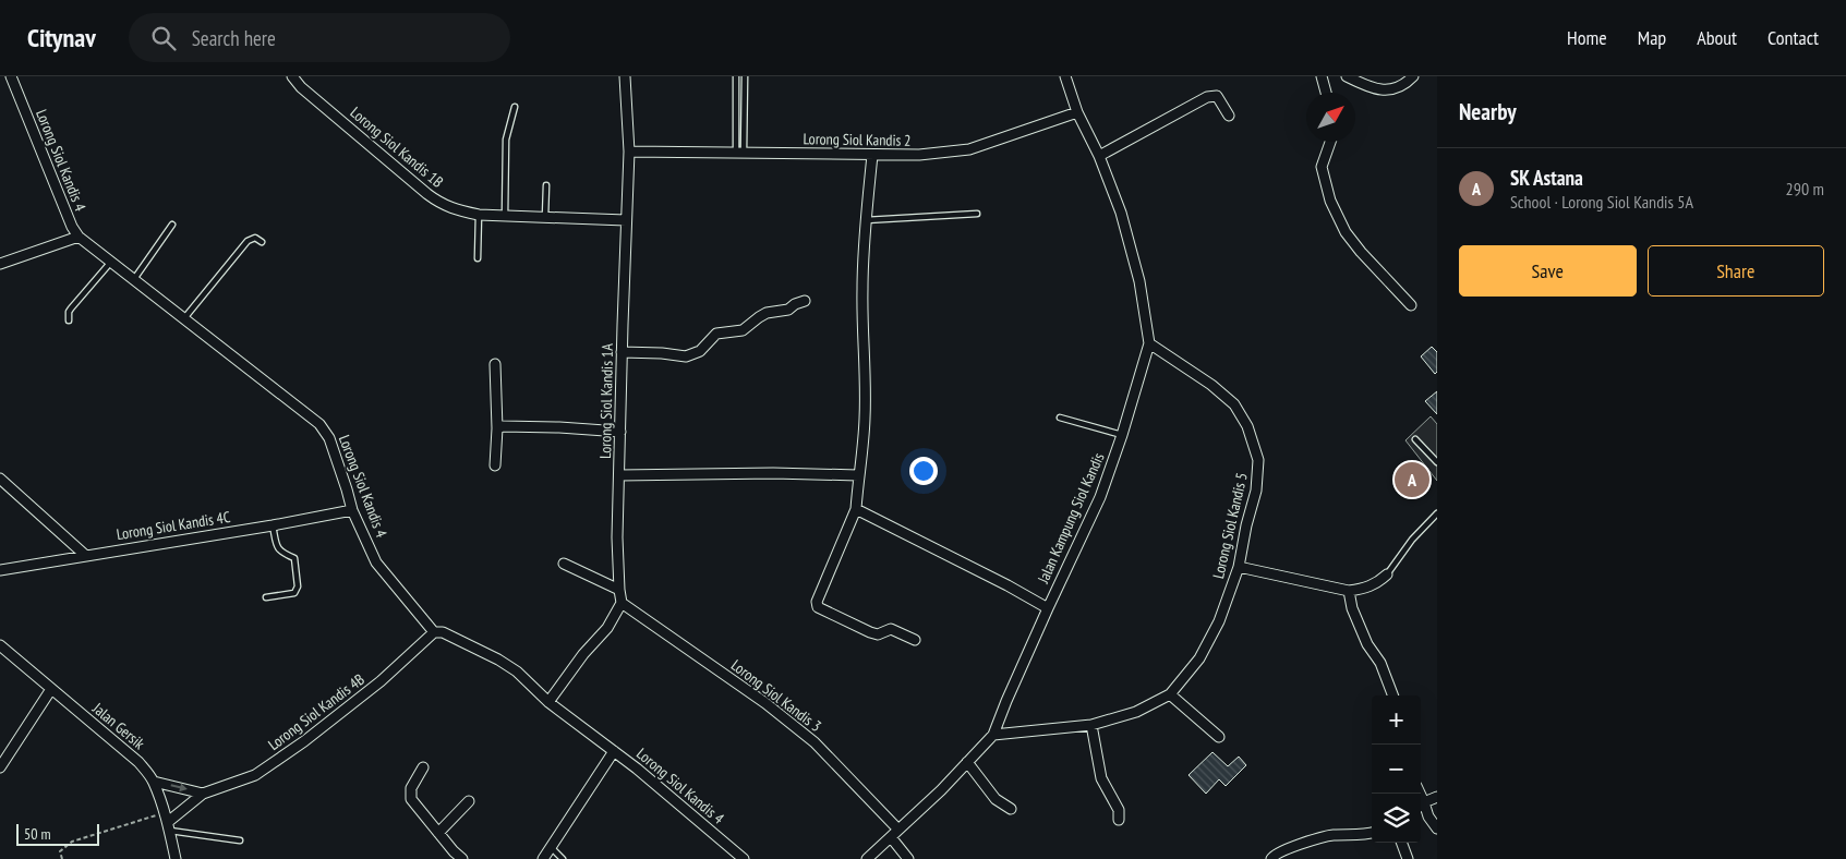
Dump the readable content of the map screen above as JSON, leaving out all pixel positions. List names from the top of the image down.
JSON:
{
  "streets": {
    "street": [
      "Lorong Siol Kandis 2",
      "Lorong Siol Kandis 1B",
      "Lorong Siol Kandis 4",
      "Lorong Siol Kandis 1A",
      "Jalan Kampung Siol Kandis",
      "Lorong Siol Kandis 4C",
      "Lorong Siol Kandis 5",
      "Lorong Siol Kandis 3",
      "Lorong Siol Kandis 4B",
      "Jalan Gersik"
    ]
  },
  "crossings": [
    ["Lorong Siol Kandis 2", "Lorong Siol Kandis 1A"],
    ["Lorong Siol Kandis 2", "Jalan Kampung Siol Kandis"],
    ["Lorong Siol Kandis 1B", "Lorong Siol Kandis 1A"],
    ["Lorong Siol Kandis 4", "Lorong Siol Kandis 4C"],
    ["Lorong Siol Kandis 4", "Lorong Siol Kandis 4B"],
    ["Lorong Siol Kandis 1A", "Lorong Siol Kandis 3"],
    ["Jalan Kampung Siol Kandis", "Lorong Siol Kandis 5"],
    ["Jalan Kampung Siol Kandis", "Lorong Siol Kandis 3"]
  ],
  "scale_bar": "50 m",
  "north": "top right",
  "page": {
    "header": "Citynav",
    "search": "Search here",
    "nav": [
      "Home",
      "Map",
      "About",
      "Contact"
    ],
    "heading": "Nearby",
    "list": [
      {
        "mark": "A",
        "name": "SK Astana",
        "note": "School · Lorong Siol Kandis 5A",
        "value": "290 m"
      }
    ],
    "buttons": ["Save", "Share"],
    "pins": "A",
    "map_buttons": ["+", "−"],
    "scale": "50 m"
  }
}
